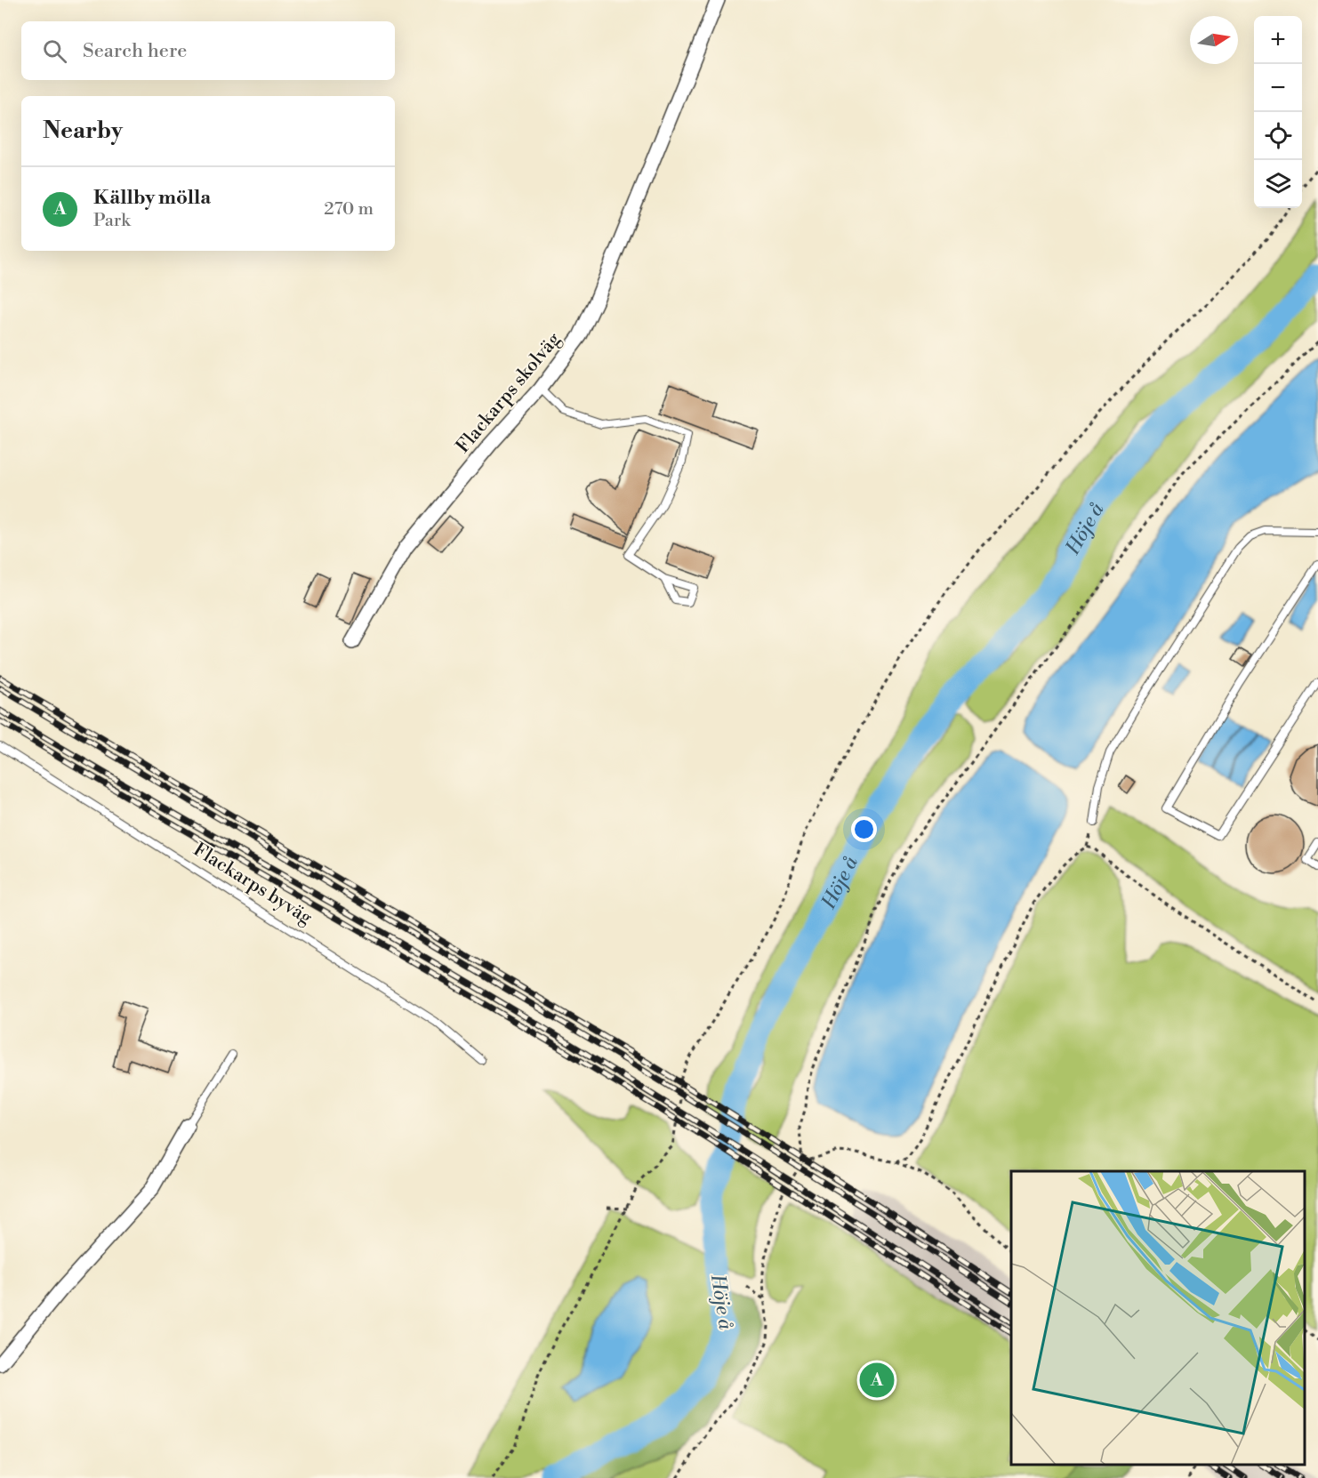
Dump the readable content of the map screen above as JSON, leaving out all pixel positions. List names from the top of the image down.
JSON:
{
  "streets": {
    "street": ["Flackarps skolväg"],
    "lane": ["Flackarps byväg"]
  },
  "water": ["Höje å"],
  "north": "right",
  "page": {
    "map_buttons": ["+", "−"],
    "search": "Search here",
    "heading": "Nearby",
    "list": [
      {
        "mark": "A",
        "name": "Källby mölla",
        "note": "Park",
        "value": "270 m"
      }
    ],
    "pins": "A"
  }
}
